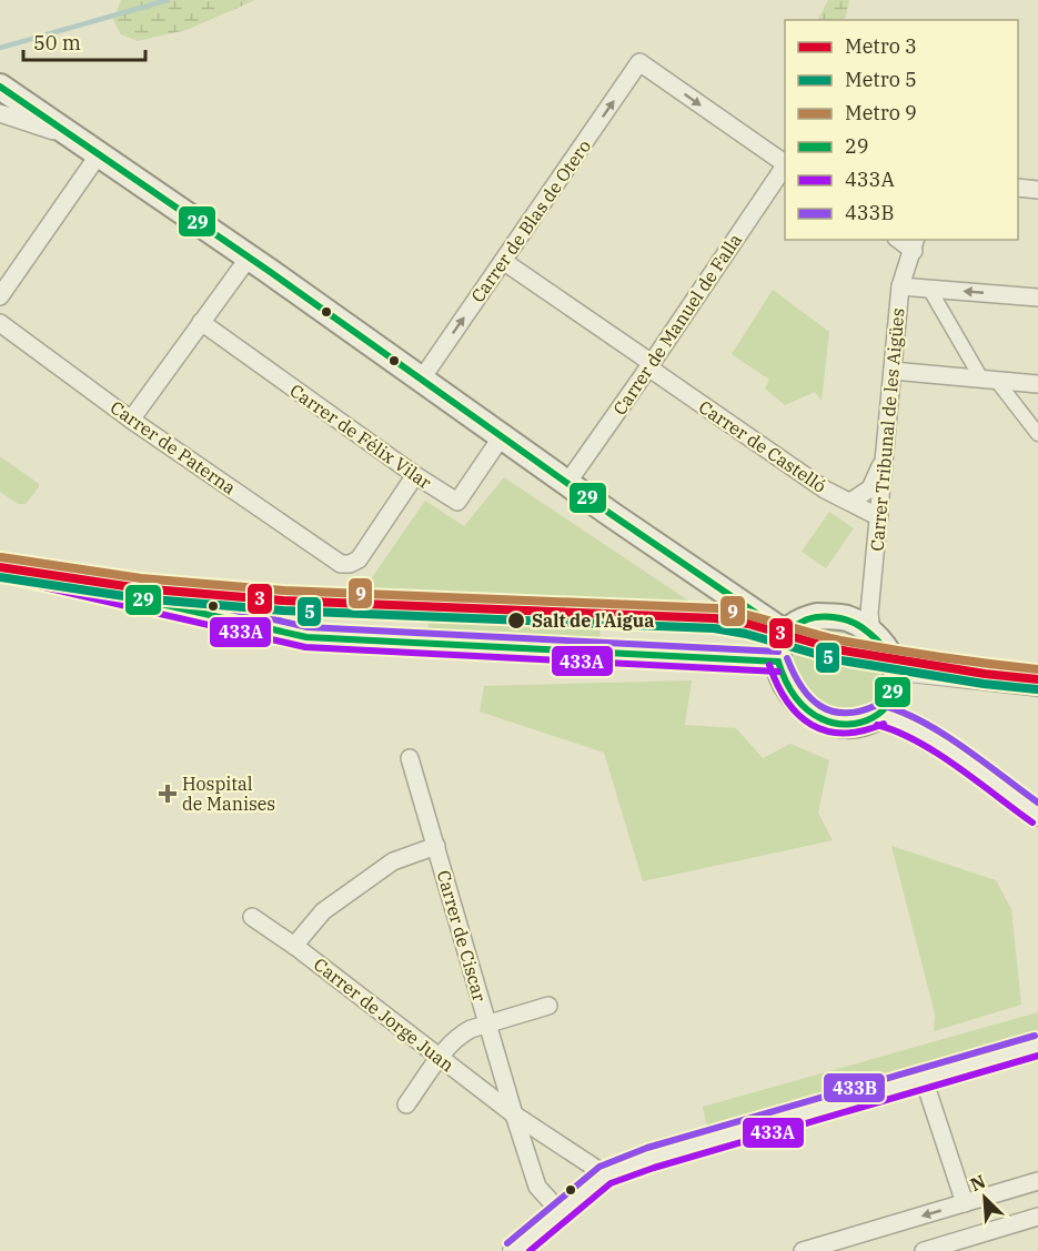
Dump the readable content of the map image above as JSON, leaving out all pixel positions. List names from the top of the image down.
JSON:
{
  "streets": {
    "street": [
      "Carrer de Blas de Otero",
      "Carrer de Manuel de Falla",
      "Carrer Tribunal de les Aigües",
      "Carrer de Félix Vilar",
      "Carrer de Castelló",
      "Carrer de Paterna",
      "Carrer de Ciscar",
      "Carrer de Jorge Juan"
    ]
  },
  "crossings": [
    ["Carrer de Blas de Otero", "Carrer de Castelló"],
    ["Carrer de Manuel de Falla", "Carrer de Castelló"],
    ["Carrer Tribunal de les Aigües", "Carrer de Castelló"],
    ["Carrer de Félix Vilar", "Carrer de Paterna"],
    ["Carrer de Ciscar", "Carrer de Jorge Juan"]
  ],
  "places": {
    "other": ["Salt de l'Aigua"],
    "health": ["Hospital de Manises"]
  },
  "lines": [
    "transit line 29",
    "metro line 9",
    "transit line 433B",
    "metro line 3",
    "metro line 5",
    "transit line 433A"
  ],
  "legend": [
    "Metro 3",
    "Metro 5",
    "Metro 9",
    "29",
    "433A",
    "433B"
  ],
  "scale_bar": "50 m",
  "north": "top left"
}
